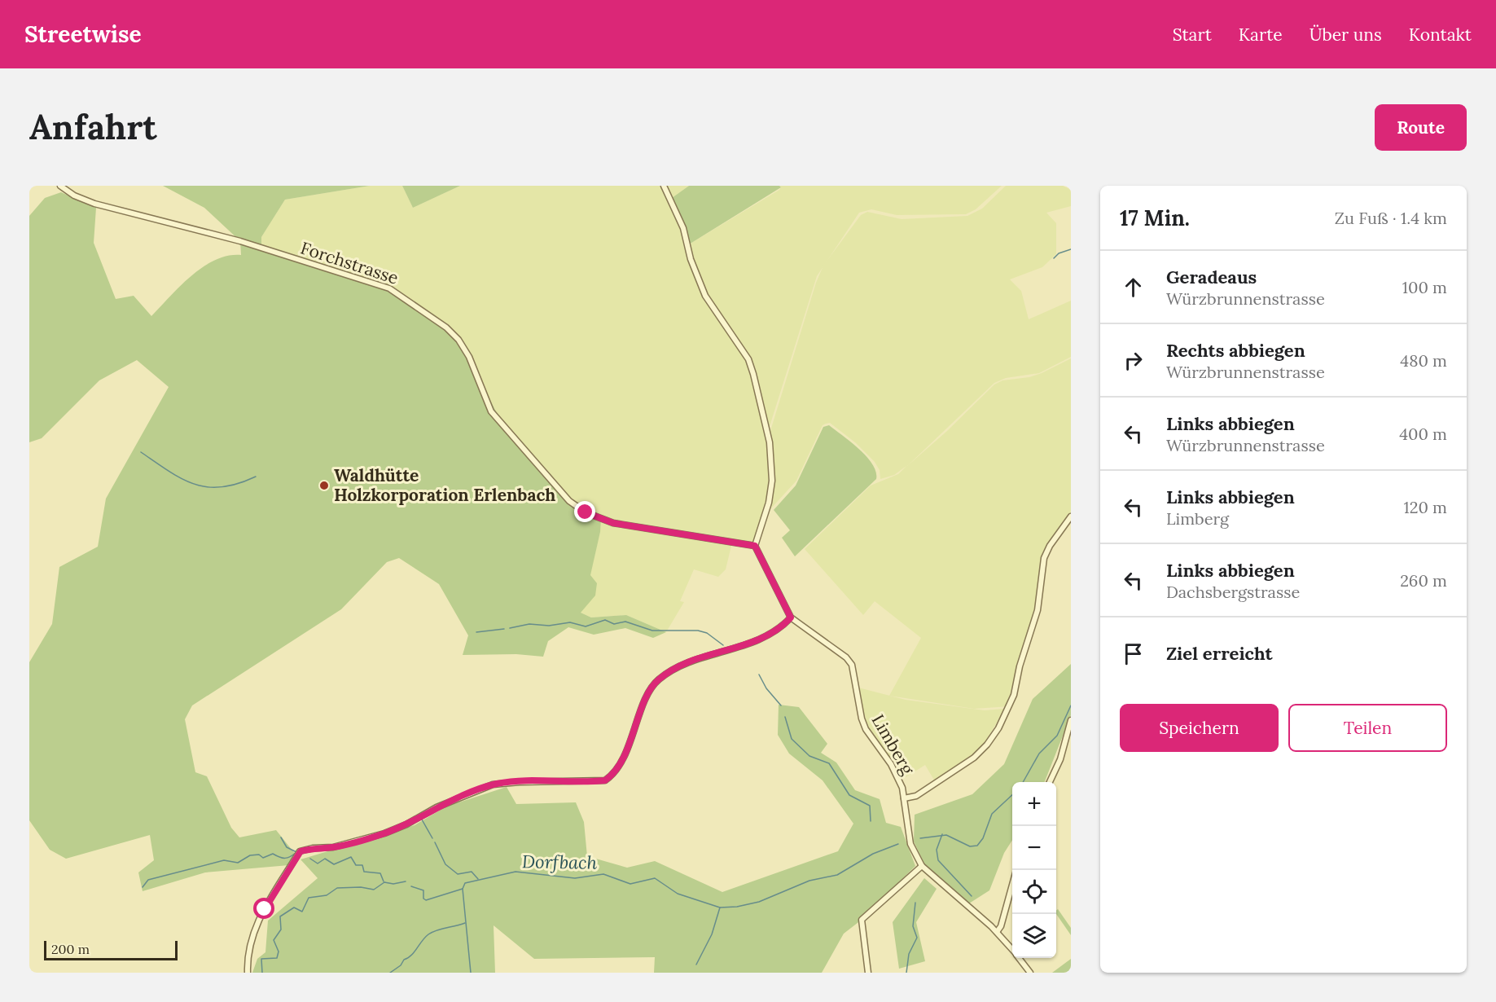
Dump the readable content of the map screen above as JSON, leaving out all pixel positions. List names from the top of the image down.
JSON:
{
  "streets": {
    "street": ["Forchstrasse", "Limberg"]
  },
  "crossings": [
    ["Forchstrasse", "Limberg"]
  ],
  "water": ["Dorfbach"],
  "places": ["Waldhütte Holzkorporation Erlenbach"],
  "scale_bar": "200 m",
  "page": {
    "header": "Streetwise",
    "nav": [
      "Start",
      "Karte",
      "Über uns",
      "Kontakt"
    ],
    "buttons": [
      "Route",
      ["Speichern", "Teilen"]
    ],
    "title": "Anfahrt",
    "heading": ["17 Min.", "Zu Fuß · 1.4 km"],
    "list": [
      ["Geradeaus", "Würzbrunnenstrasse", "100 m"],
      ["Rechts abbiegen", "Würzbrunnenstrasse", "480 m"],
      ["Links abbiegen", "Würzbrunnenstrasse", "400 m"],
      ["Links abbiegen", "Limberg", "120 m"],
      ["Links abbiegen", "Dachsbergstrasse", "260 m"],
      "Ziel erreicht"
    ],
    "map_buttons": ["+", "−"],
    "scale": "200 m"
  }
}
